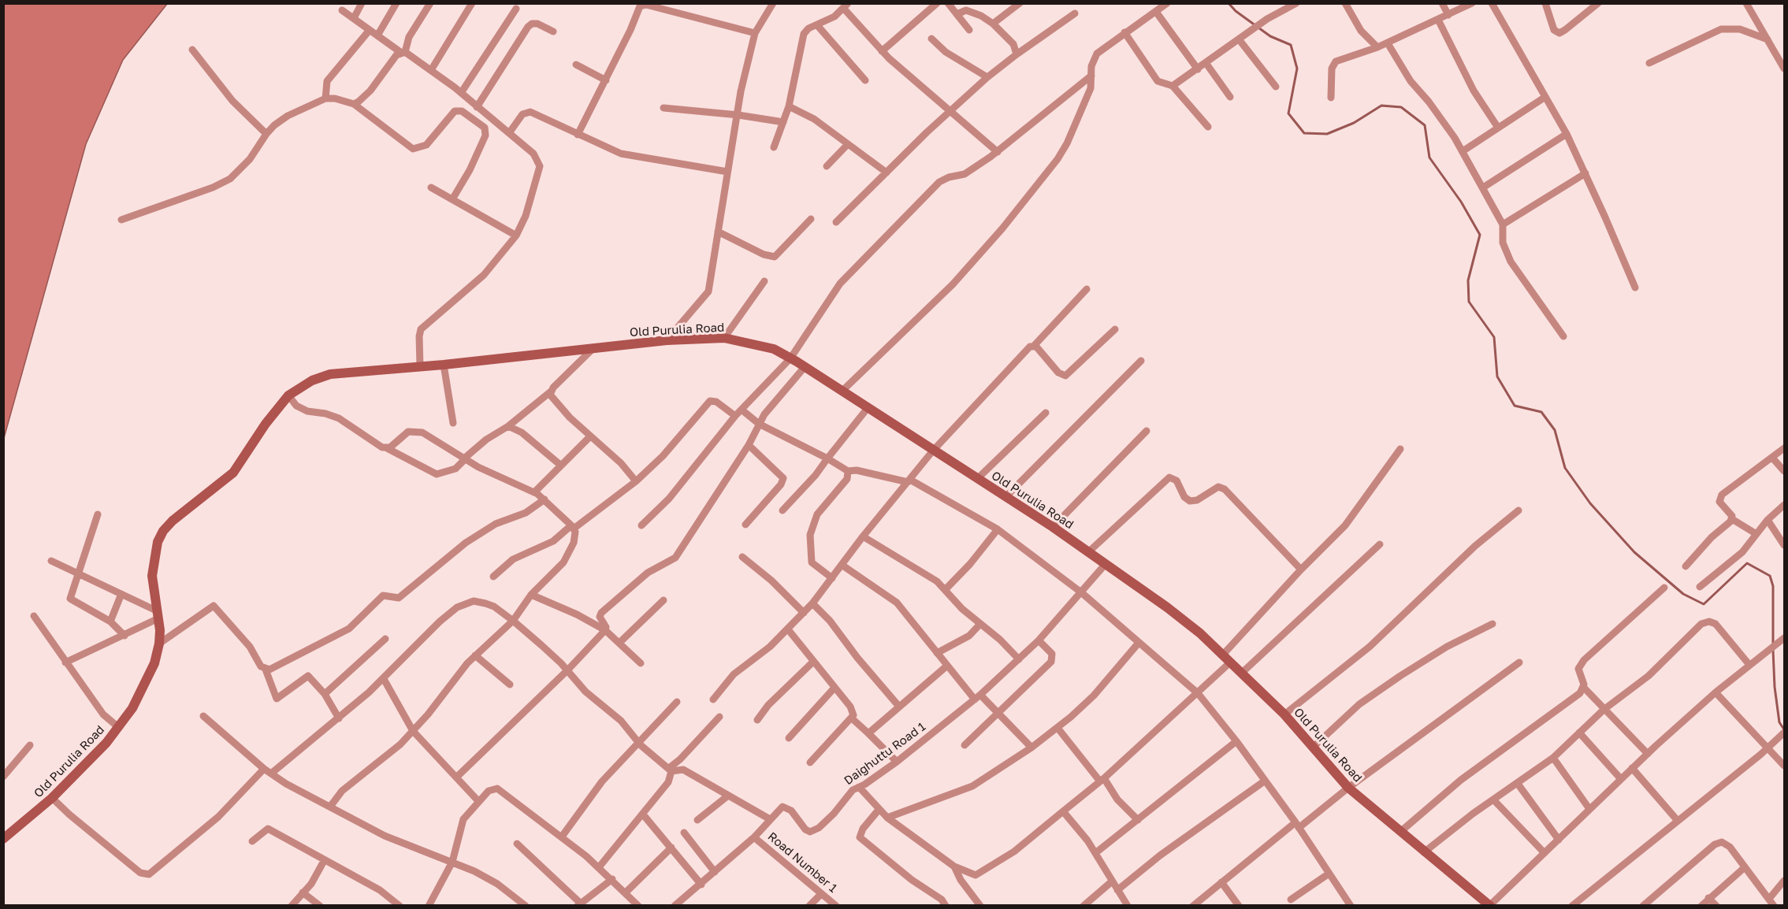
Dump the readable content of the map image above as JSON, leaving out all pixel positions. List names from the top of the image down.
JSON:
{
  "streets": {
    "main road": ["Old Purulia Road"],
    "street": ["Daighuttu Road 1", "Road Number 1"]
  },
  "crossings": [
    ["Old Purulia Road", "Daighuttu Road 1"],
    ["Daighuttu Road 1", "Road Number 1"]
  ]
}
